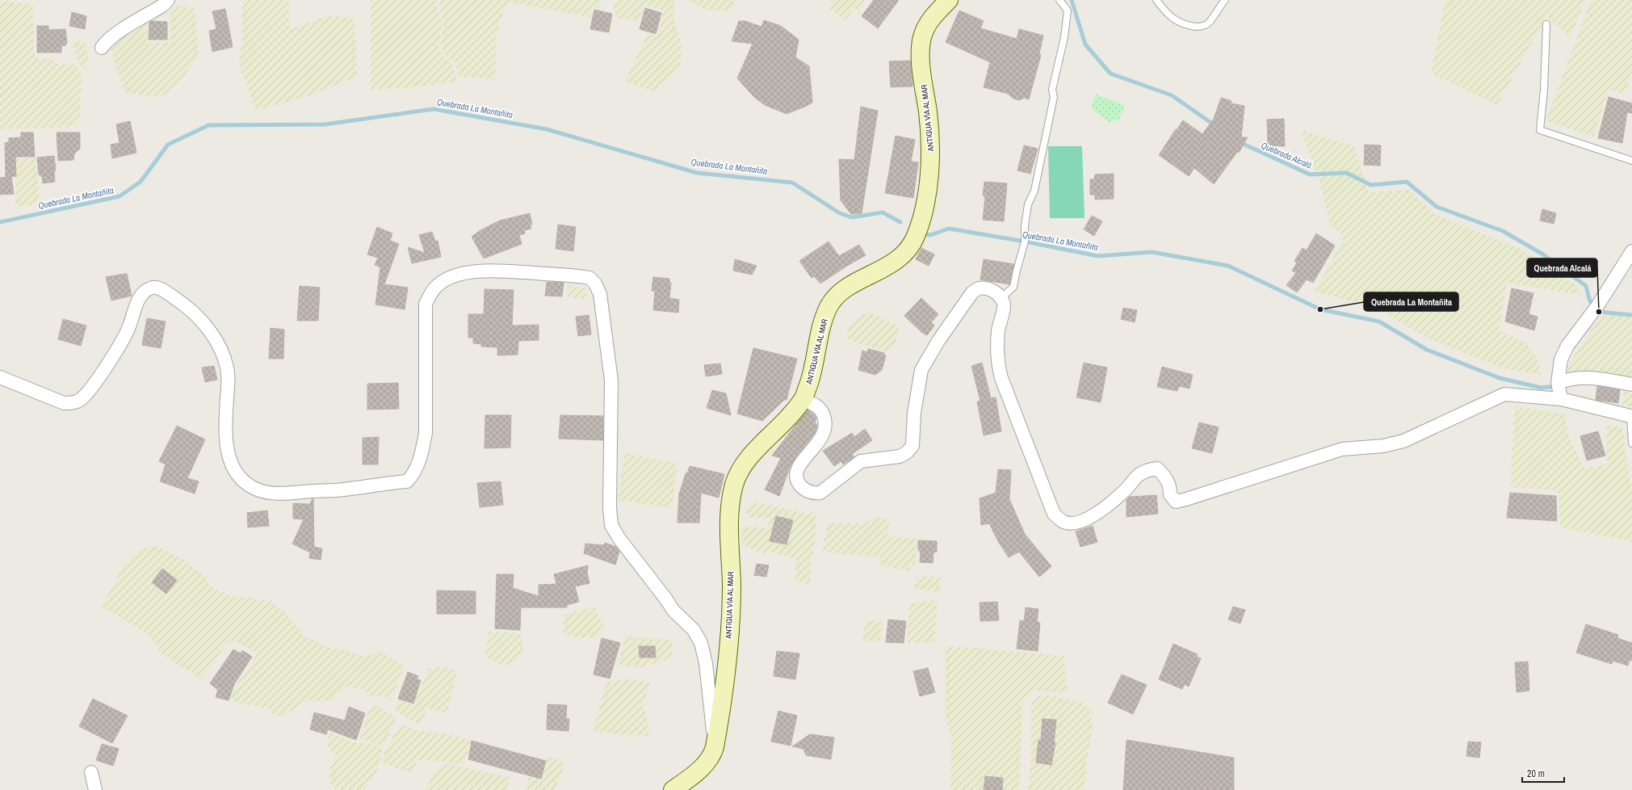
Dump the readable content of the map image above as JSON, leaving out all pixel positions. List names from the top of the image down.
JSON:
{
  "streets": {
    "main road": ["ANTIGUA VÍA AL MAR"]
  },
  "water": ["Quebrada La Montañita", "Quebrada Alcalá"],
  "places": ["Quebrada La Montañita", "Quebrada Alcalá"],
  "scale_bar": "20 m"
}
